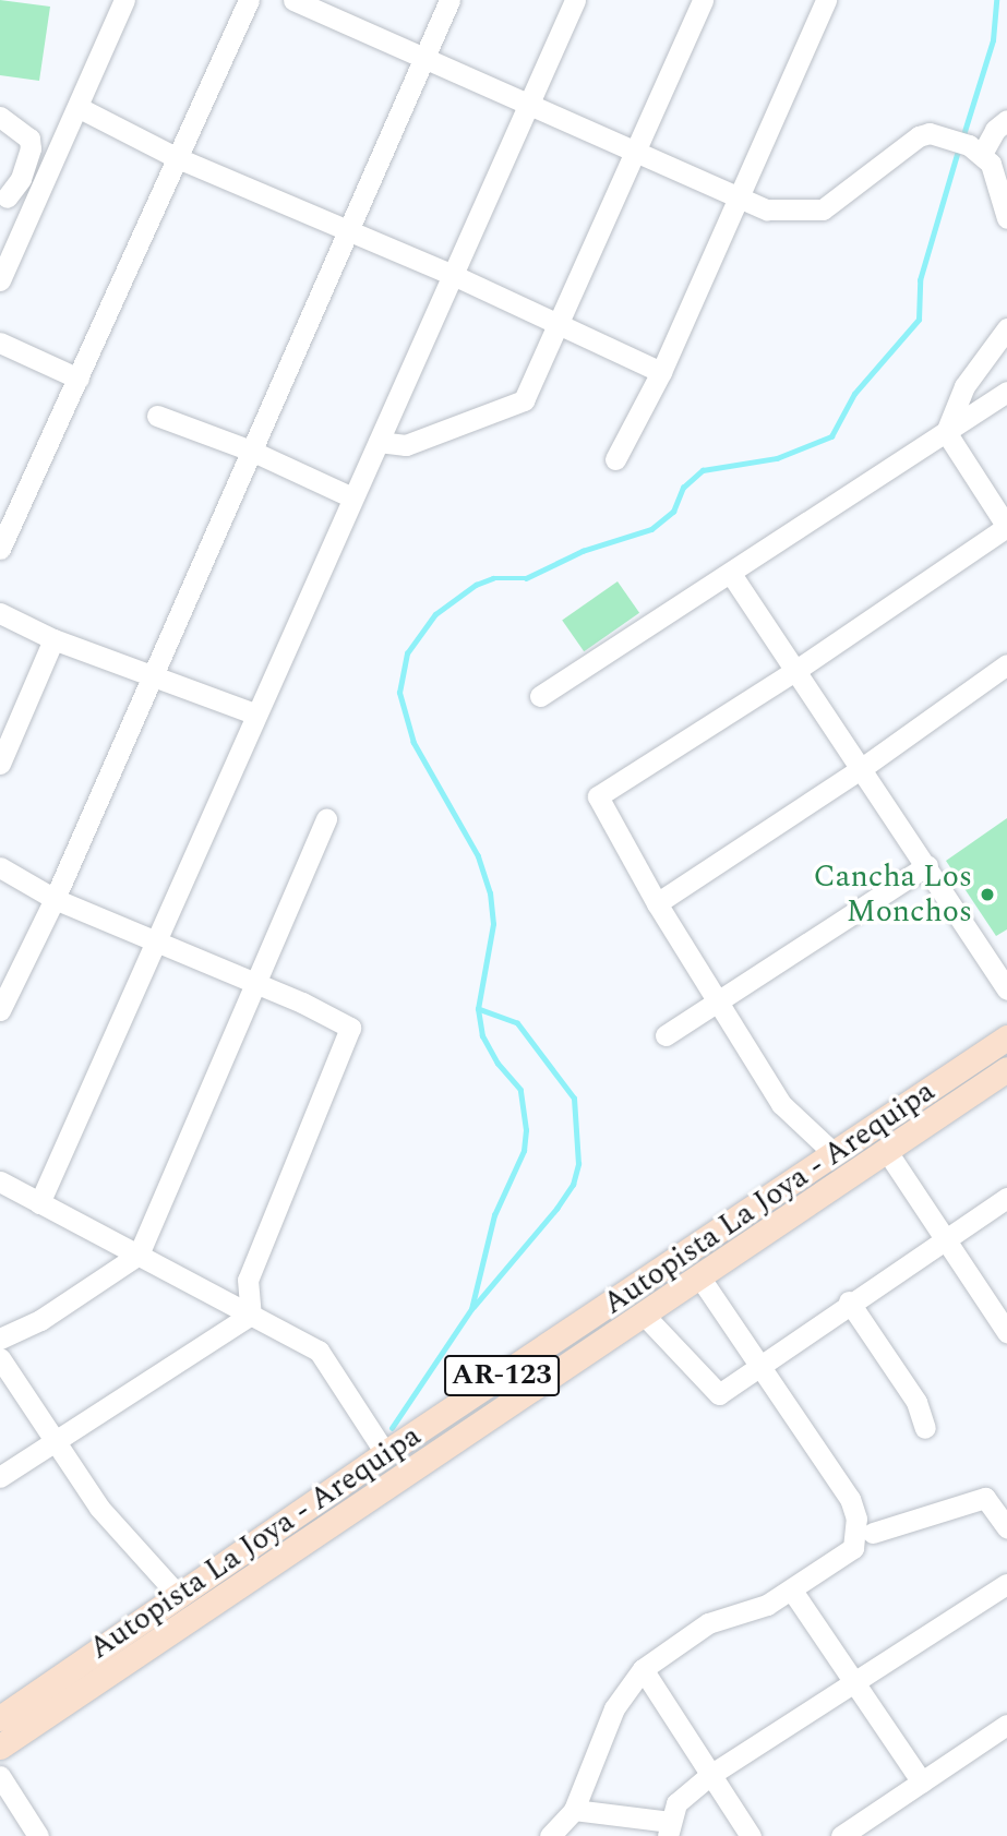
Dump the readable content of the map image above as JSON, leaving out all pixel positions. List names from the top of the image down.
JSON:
{
  "streets": {
    "main road": ["Autopista La Joya - Arequipa", "AR-123"]
  },
  "places": ["Cancha Los Monchos"]
}
